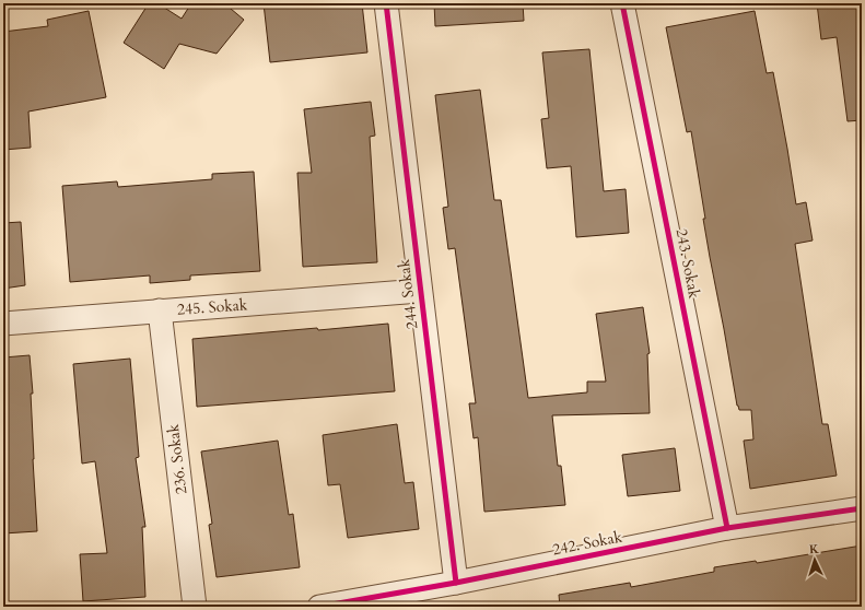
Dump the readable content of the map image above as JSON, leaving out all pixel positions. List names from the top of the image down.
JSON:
{
  "streets": {
    "street": [
      "243. Sokak",
      "244. Sokak",
      "245. Sokak",
      "236. Sokak",
      "242. Sokak"
    ]
  },
  "crossings": [
    ["243. Sokak", "242. Sokak"],
    ["244. Sokak", "245. Sokak"],
    ["244. Sokak", "242. Sokak"],
    ["245. Sokak", "236. Sokak"]
  ],
  "north": "top"
}
